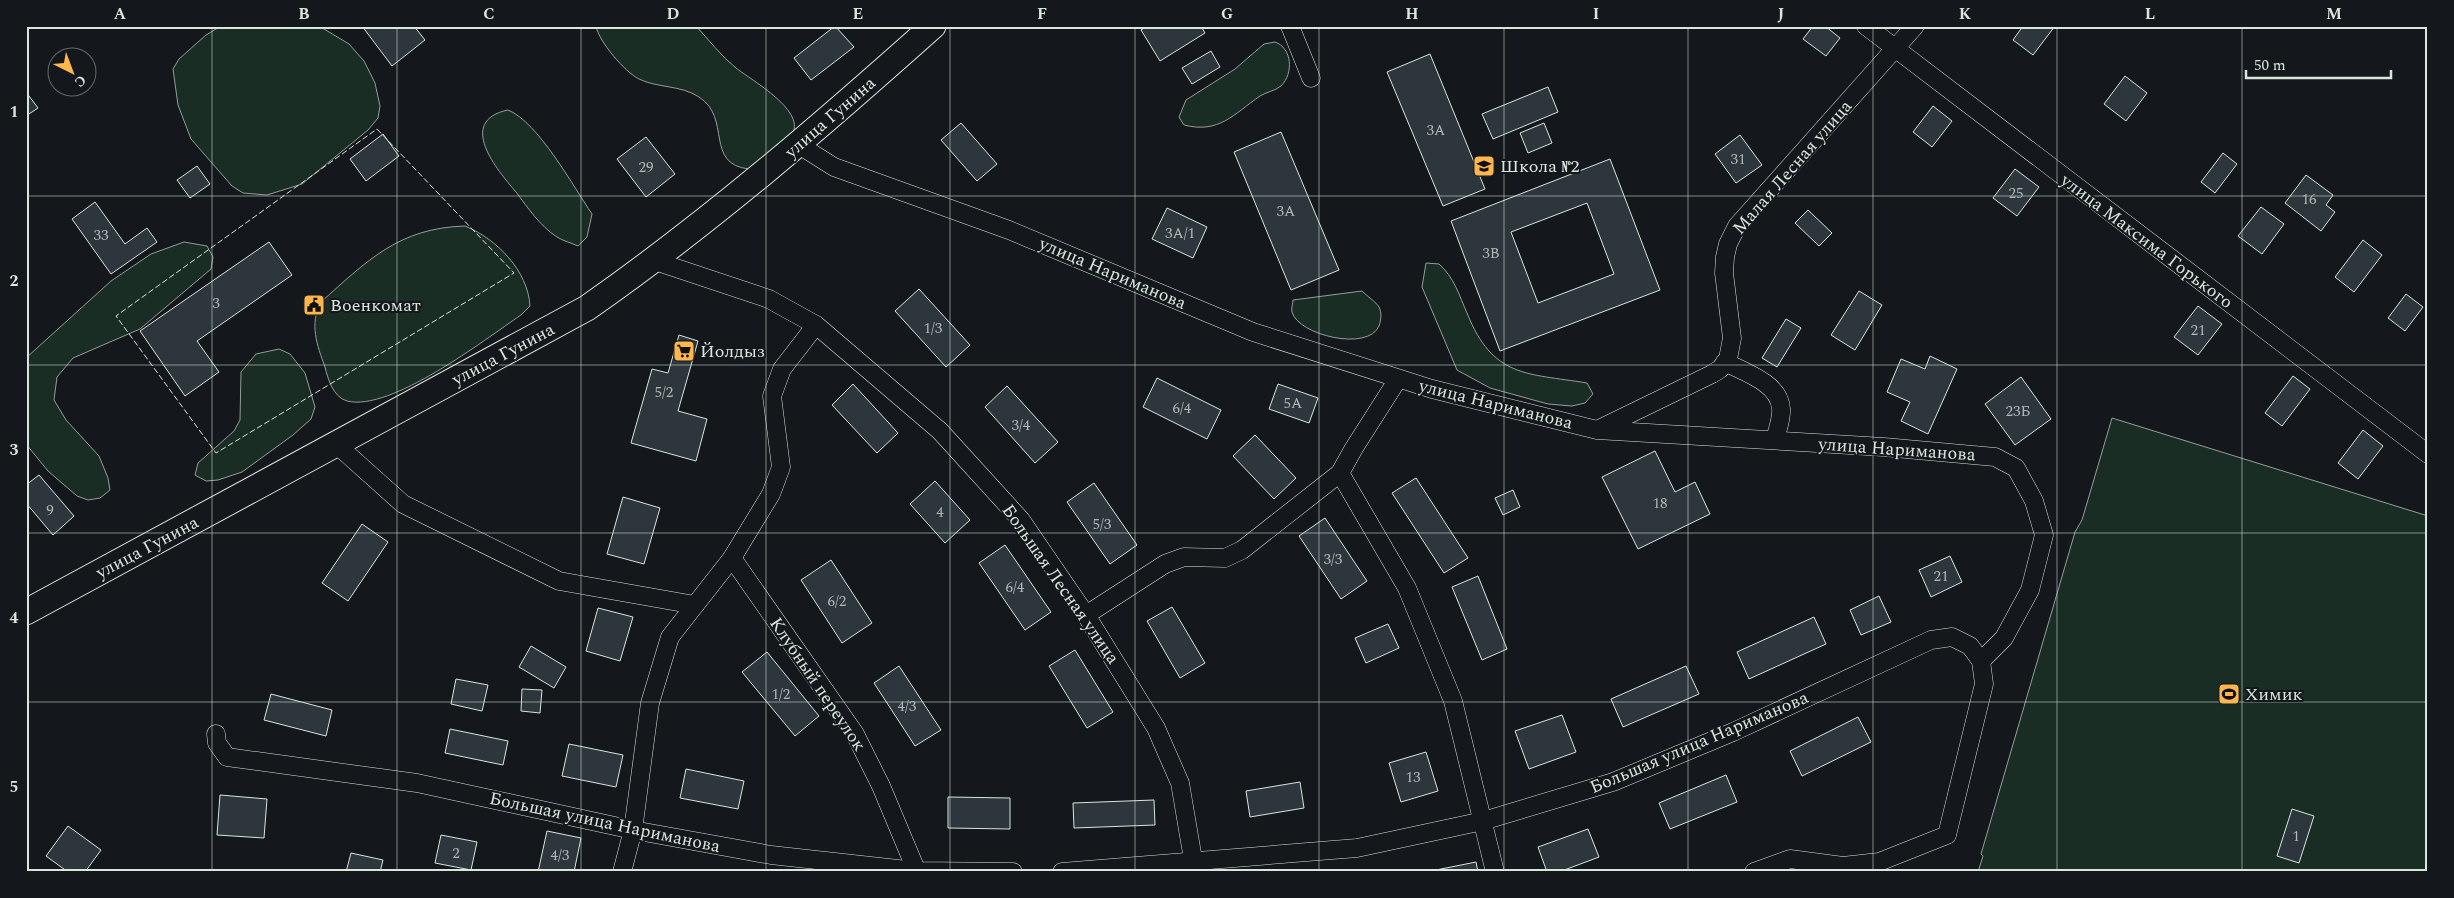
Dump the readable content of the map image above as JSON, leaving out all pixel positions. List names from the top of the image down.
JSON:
{
  "streets": {
    "main road": ["улица Гунина"],
    "street": [
      "Малая Лесная улица",
      "улица Максима Горького",
      "улица Нариманова",
      "Большая Лесная улица",
      "Клубный переулок",
      "Большая улица Нариманова"
    ]
  },
  "crossings": [
    ["улица Гунина", "улица Нариманова"],
    ["улица Гунина", "Большая Лесная улица"],
    ["Малая Лесная улица", "улица Максима Горького"],
    ["улица Нариманова", "Большая улица Нариманова"],
    ["Большая Лесная улица", "Большая улица Нариманова"],
    ["Клубный переулок", "Большая улица Нариманова"]
  ],
  "places": {
    "school or university": ["Школа №2"],
    "public building": ["Военкомат"],
    "supermarket": ["Йолдыз"],
    "sports": ["Химик"]
  },
  "house_numbers": [
    "3А",
    "31",
    "29",
    "25",
    "16",
    "3А",
    "3А/1",
    "33",
    "3В",
    "3",
    "1/3",
    "21",
    "5/2",
    "5А",
    "6/4",
    "23Б",
    "3/4",
    "18",
    "9",
    "4",
    "5/3",
    "3/3",
    "21",
    "6/4",
    "6/2",
    "1/2",
    "4/3",
    "13",
    "1",
    "2",
    "4/3"
  ],
  "scale_bar": "50 m",
  "north": "bottom right",
  "grid": {
    "columns": [
      "A",
      "B",
      "C",
      "D",
      "E",
      "F",
      "G",
      "H",
      "I",
      "J",
      "K",
      "L",
      "M"
    ],
    "rows": [
      "1",
      "2",
      "3",
      "4",
      "5"
    ]
  }
}
